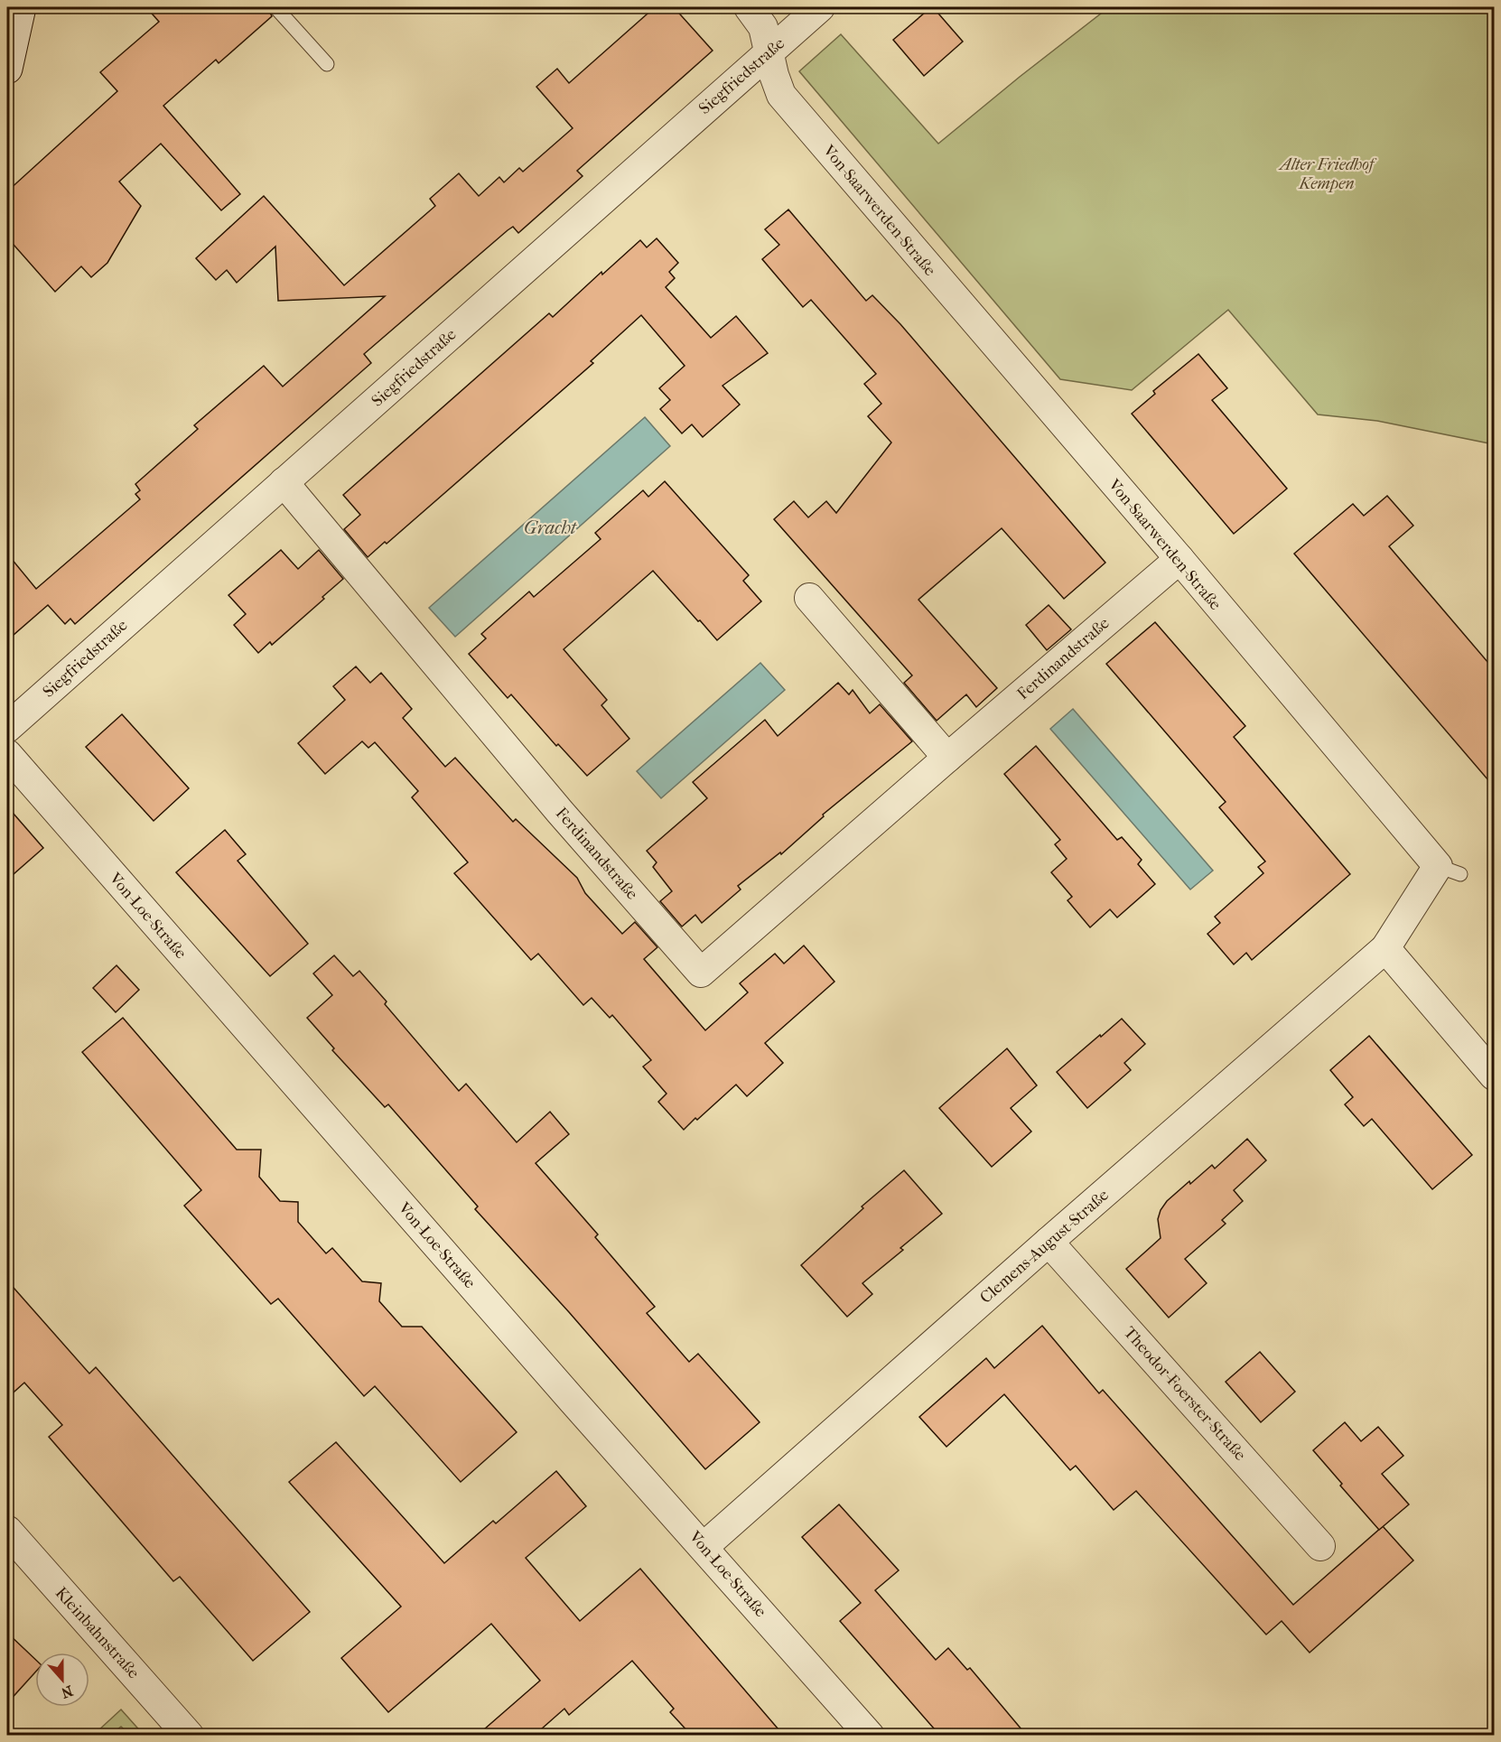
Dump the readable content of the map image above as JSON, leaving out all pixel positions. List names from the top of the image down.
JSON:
{
  "streets": {
    "street": [
      "Siegfriedstraße",
      "Von-Saarwerden-Straße",
      "Ferdinandstraße",
      "Von-Loe-Straße",
      "Clemens-August-Straße",
      "Theodor-Foerster-Straße",
      "Kleinbahnstraße"
    ]
  },
  "crossings": [
    ["Siegfriedstraße", "Von-Saarwerden-Straße"],
    ["Siegfriedstraße", "Ferdinandstraße"],
    ["Von-Saarwerden-Straße", "Ferdinandstraße"],
    ["Von-Saarwerden-Straße", "Clemens-August-Straße"],
    ["Von-Loe-Straße", "Clemens-August-Straße"],
    ["Clemens-August-Straße", "Theodor-Foerster-Straße"]
  ],
  "water": ["Gracht"],
  "parks": ["Alter Friedhof Kempen"],
  "north": "bottom"
}
